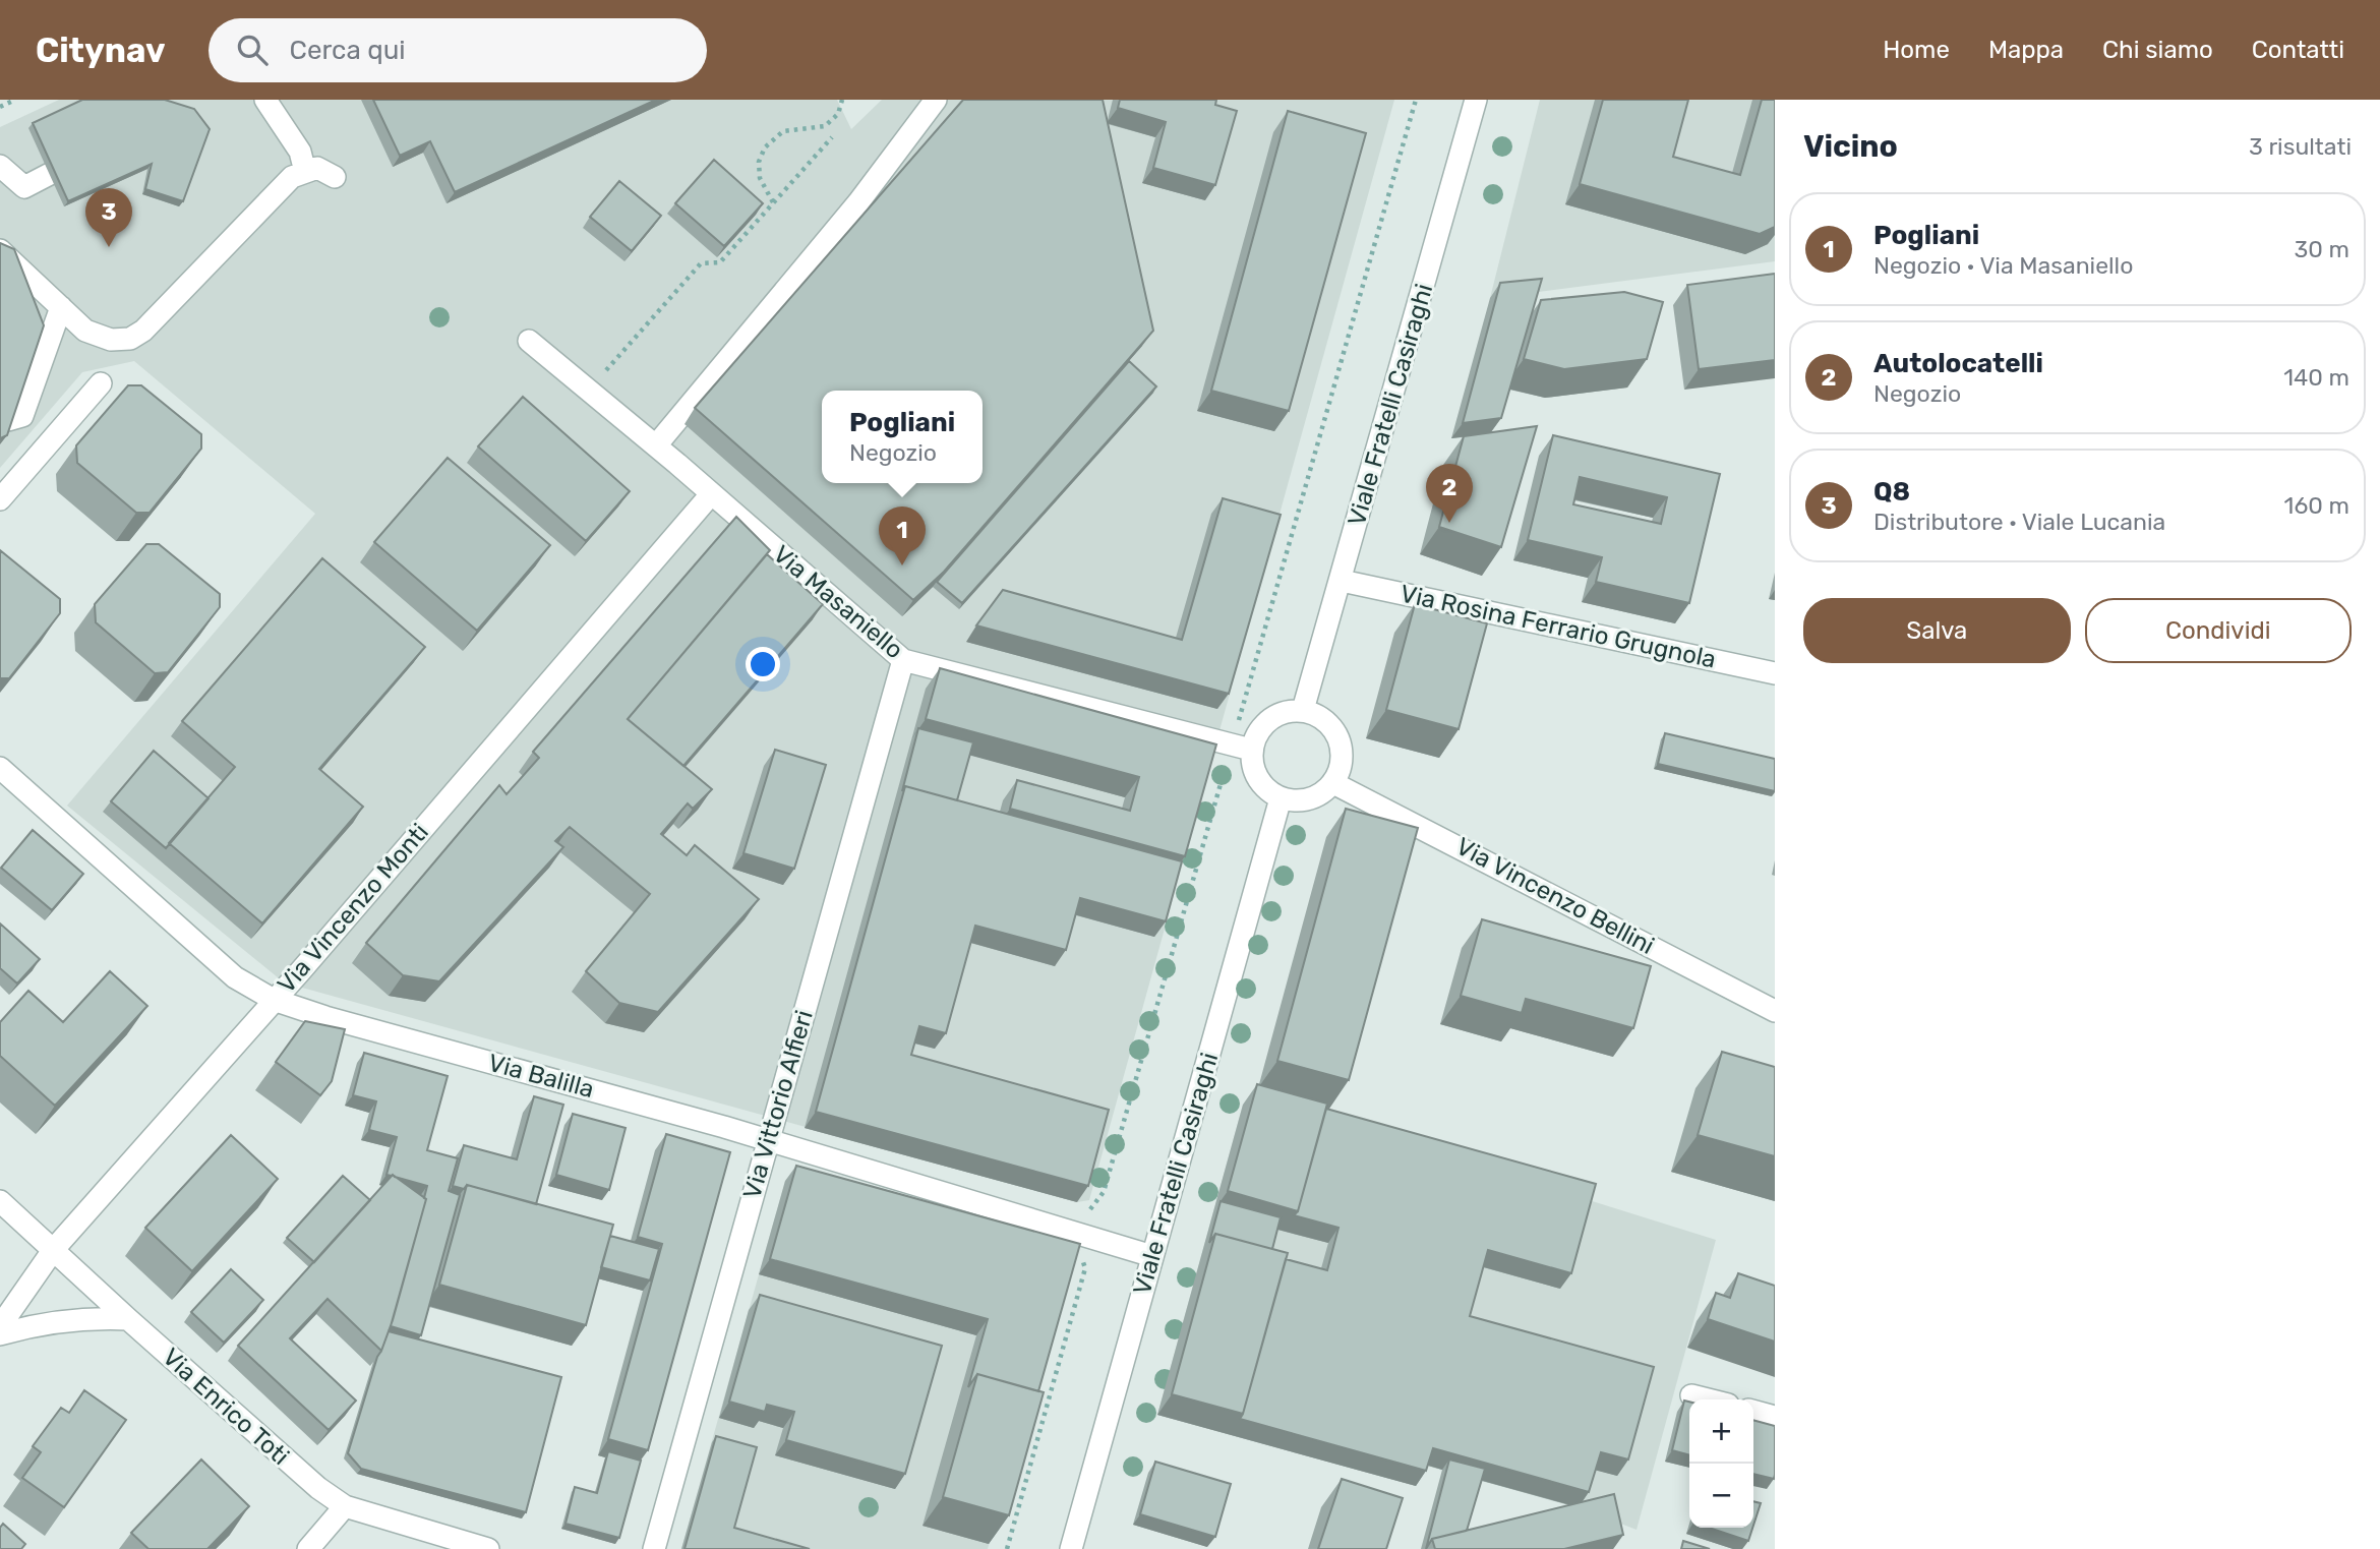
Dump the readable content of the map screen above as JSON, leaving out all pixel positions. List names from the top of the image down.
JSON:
{
  "streets": {
    "street": [
      "Viale Fratelli Casiraghi",
      "Via Masaniello",
      "Via Rosina Ferrario Grugnola",
      "Via Vincenzo Bellini",
      "Via Vincenzo Monti",
      "Via Balilla",
      "Via Vittorio Alfieri",
      "Via Enrico Toti"
    ]
  },
  "crossings": [
    ["Viale Fratelli Casiraghi", "Via Masaniello"],
    ["Viale Fratelli Casiraghi", "Via Rosina Ferrario Grugnola"],
    ["Viale Fratelli Casiraghi", "Via Vincenzo Bellini"],
    ["Viale Fratelli Casiraghi", "Via Balilla"],
    ["Via Masaniello", "Via Vincenzo Bellini"],
    ["Via Masaniello", "Via Vincenzo Monti"],
    ["Via Masaniello", "Via Vittorio Alfieri"],
    ["Via Vincenzo Monti", "Via Balilla"],
    ["Via Vincenzo Monti", "Via Enrico Toti"],
    ["Via Balilla", "Via Vittorio Alfieri"]
  ],
  "page": {
    "header": "Citynav",
    "search": "Cerca qui",
    "nav": [
      "Home",
      "Mappa",
      "Chi siamo",
      "Contatti"
    ],
    "heading": ["Vicino", "3 risultati"],
    "pins": ["3", "2", "1"],
    "list": [
      {
        "mark": "1",
        "name": "Pogliani",
        "note": "Negozio · Via Masaniello",
        "value": "30 m"
      },
      {
        "mark": "2",
        "name": "Autolocatelli",
        "note": "Negozio",
        "value": "140 m"
      },
      {
        "mark": "3",
        "name": "Q8",
        "note": "Distributore · Viale Lucania",
        "value": "160 m"
      }
    ],
    "popup": ["Pogliani", "Negozio"],
    "buttons": ["Salva", "Condividi"],
    "map_buttons": ["+", "−"]
  }
}
